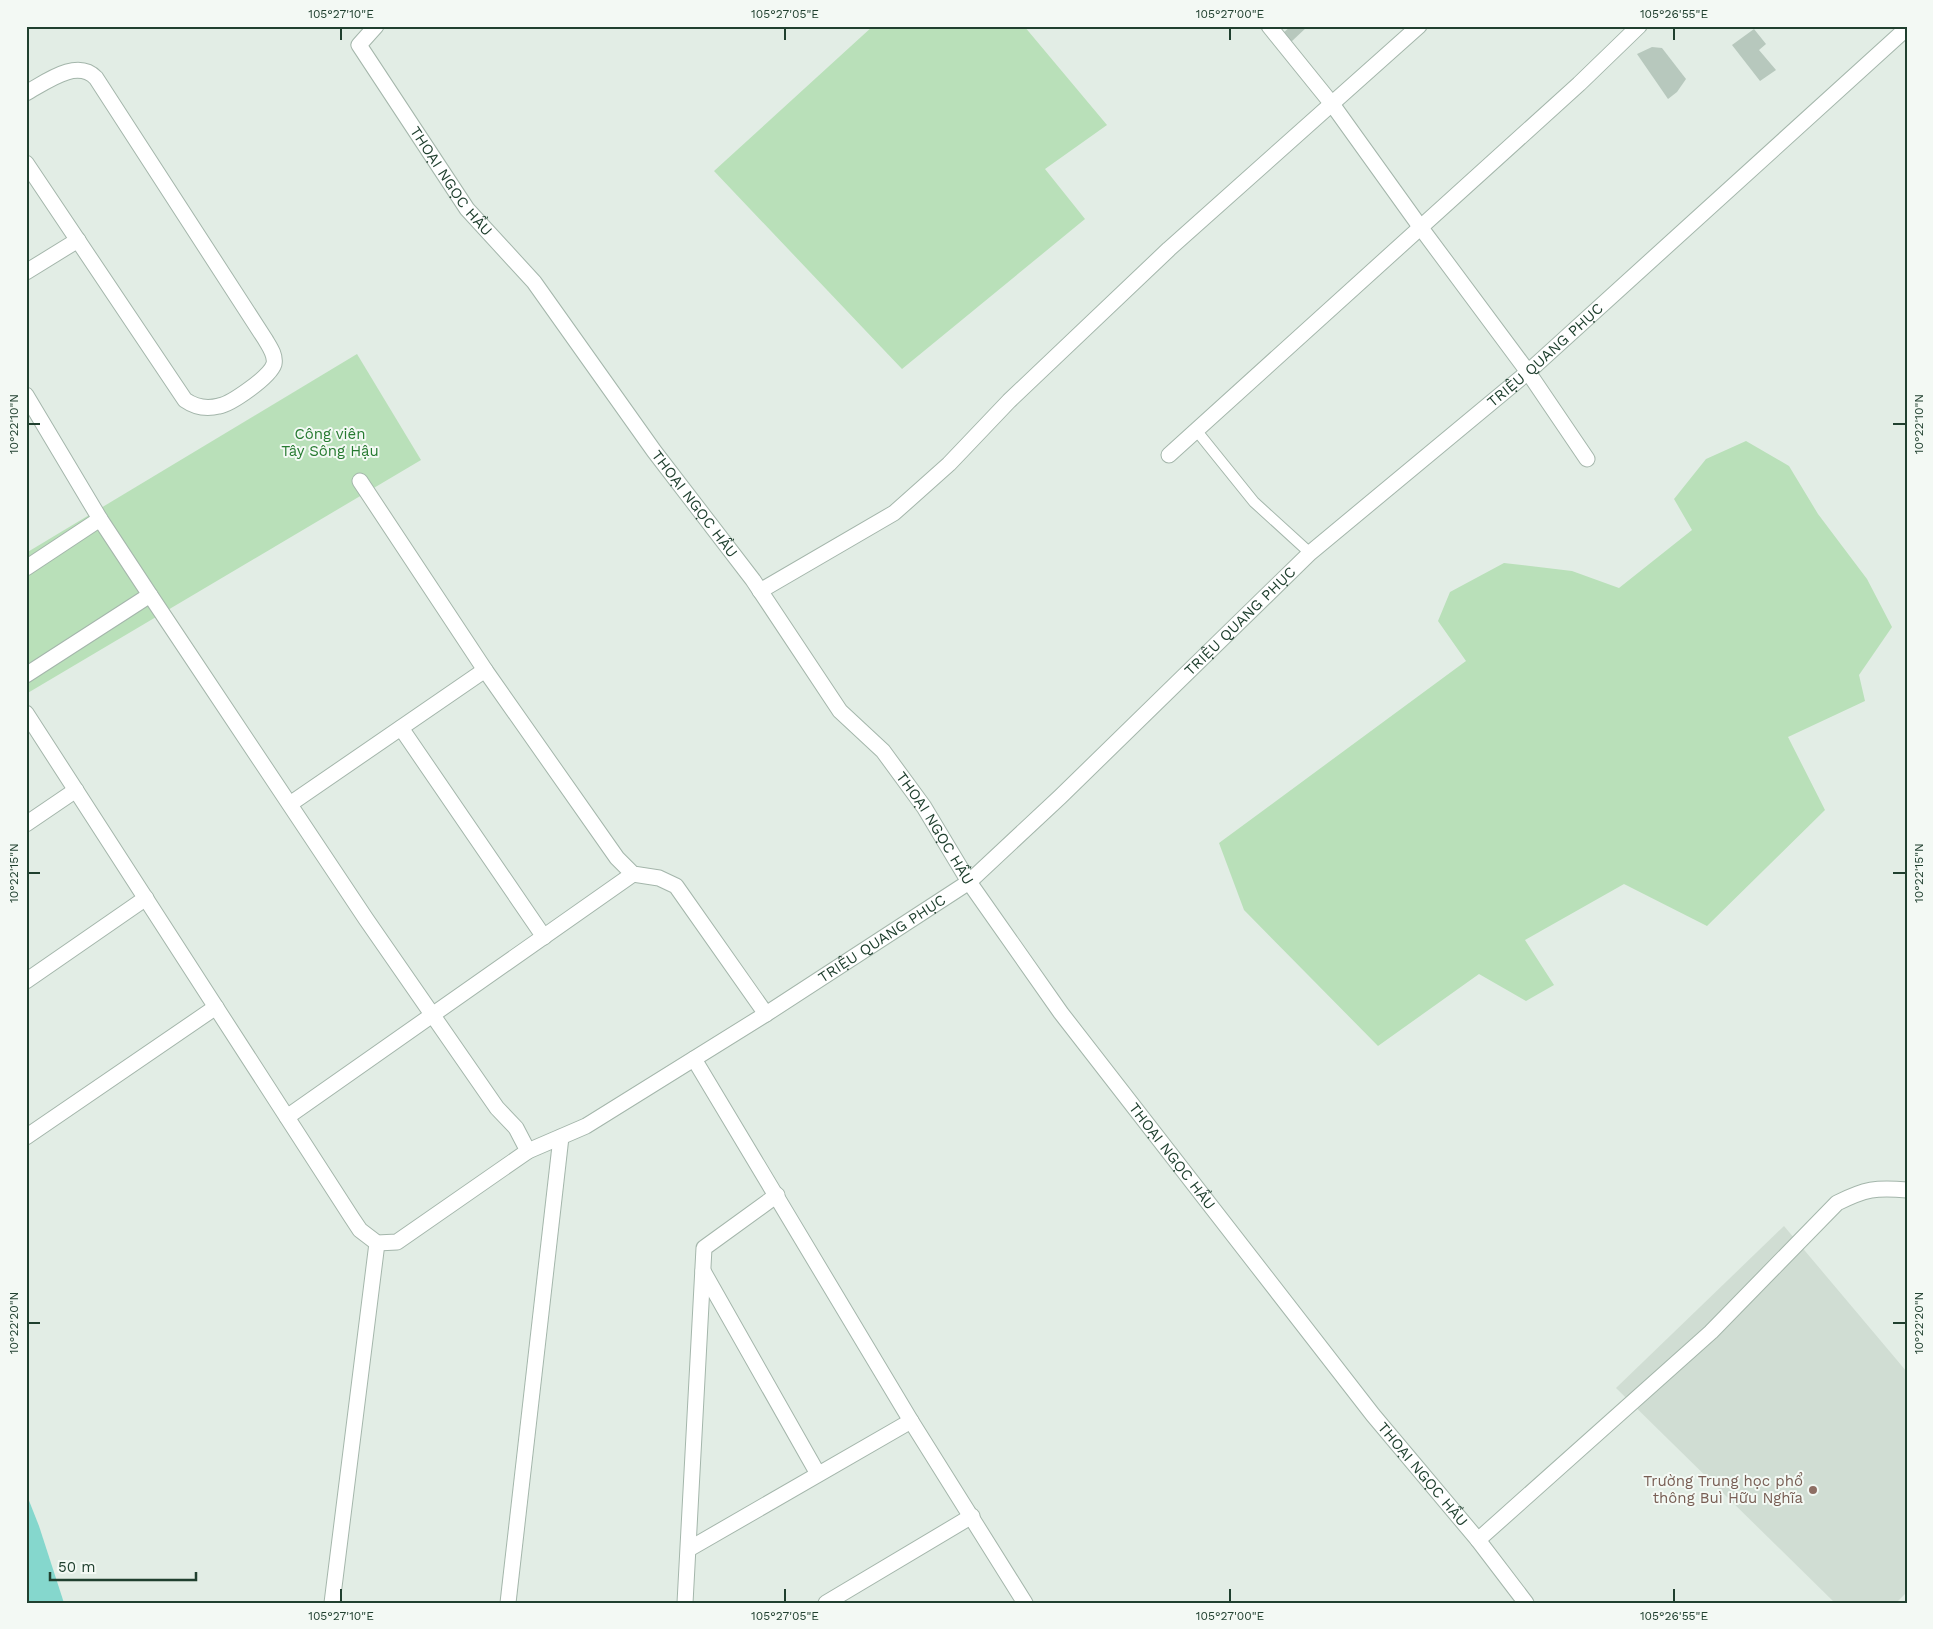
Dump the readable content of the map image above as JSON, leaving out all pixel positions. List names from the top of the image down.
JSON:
{
  "streets": {
    "street": ["THOẠI NGỌC HẦU", "TRIỆU QUANG PHỤC"]
  },
  "crossings": [
    ["THOẠI NGỌC HẦU", "TRIỆU QUANG PHỤC"]
  ],
  "parks": ["Công viên Tây Sông Hậu"],
  "places": ["Trường Trung học phổ thông Buì Hữu Nghĩa"],
  "scale_bar": "50 m",
  "coordinates": [
    "105°27'10\"E",
    "105°27'05\"E",
    "105°27'00\"E",
    "105°26'55\"E",
    "10°22'10\"N",
    "10°22'15\"N",
    "10°22'20\"N"
  ]
}
